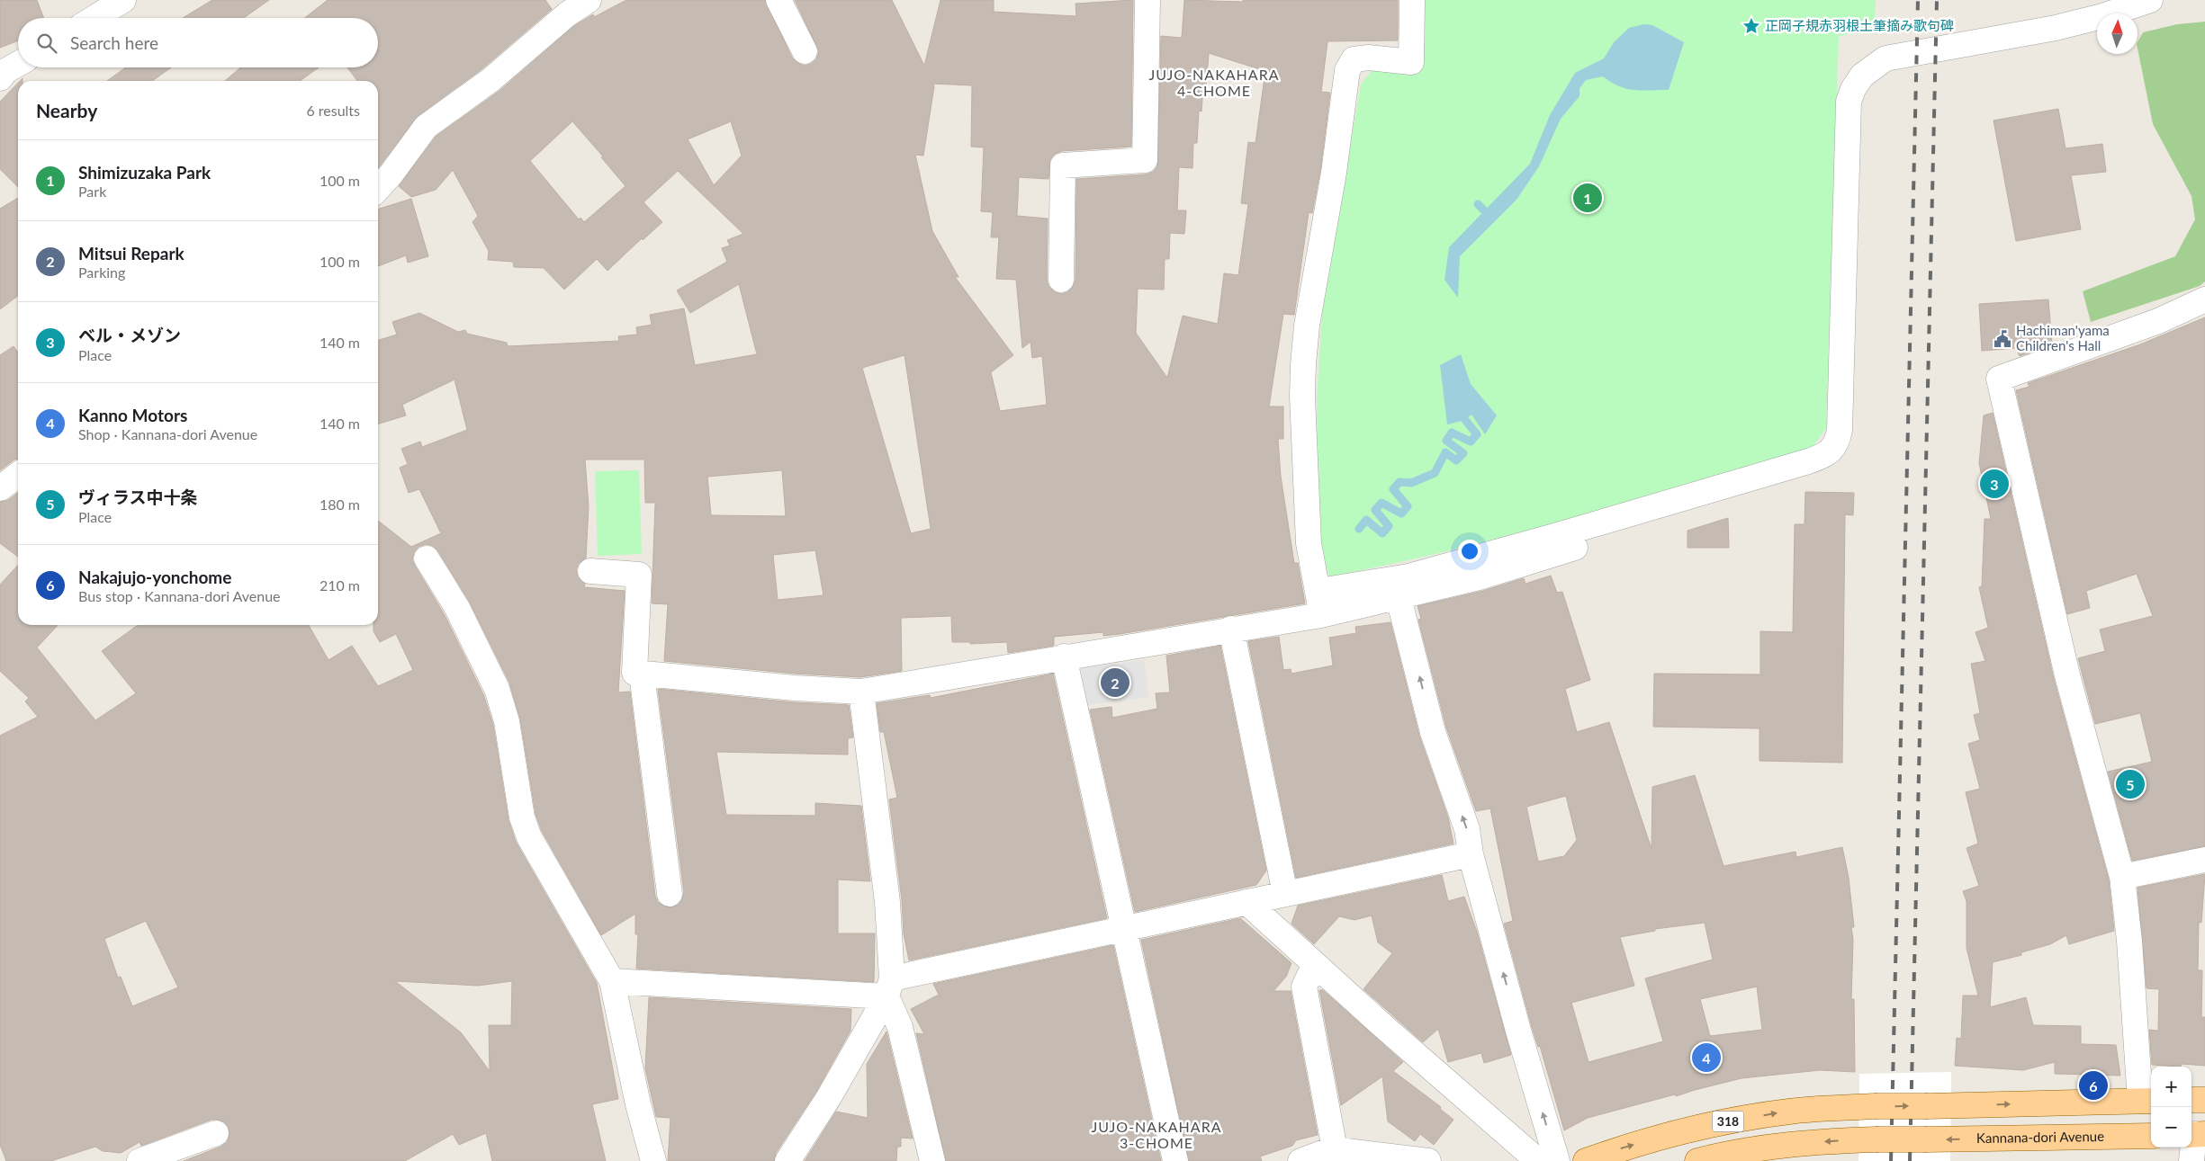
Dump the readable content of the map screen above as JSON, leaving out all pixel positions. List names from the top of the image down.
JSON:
{
  "streets": {
    "main road": ["318", "Kannana-dori Avenue"]
  },
  "districts": ["JUJO-NAKAHARA 4-CHOME", "JUJO-NAKAHARA 3-CHOME"],
  "places": {
    "place": ["正岡子規赤羽根土筆摘み歌句碑"],
    "public building": ["Hachiman'yama Children's Hall"]
  },
  "north": "top",
  "page": {
    "search": "Search here",
    "heading": ["Nearby", "6 results"],
    "list": [
      {
        "mark": "1",
        "name": "Shimizuzaka Park",
        "note": "Park",
        "value": "100 m"
      },
      {
        "mark": "2",
        "name": "Mitsui Repark",
        "note": "Parking",
        "value": "100 m"
      },
      {
        "mark": "3",
        "name": "ベル・メゾン",
        "note": "Place",
        "value": "140 m"
      },
      {
        "mark": "4",
        "name": "Kanno Motors",
        "note": "Shop · Kannana-dori Avenue",
        "value": "140 m"
      },
      {
        "mark": "5",
        "name": "ヴィラス中十条",
        "note": "Place",
        "value": "180 m"
      },
      {
        "mark": "6",
        "name": "Nakajujo-yonchome",
        "note": "Bus stop · Kannana-dori Avenue",
        "value": "210 m"
      }
    ],
    "pins": [
      "1",
      "3",
      "2",
      "5",
      "4",
      "6"
    ],
    "map_buttons": ["+", "−"]
  }
}
